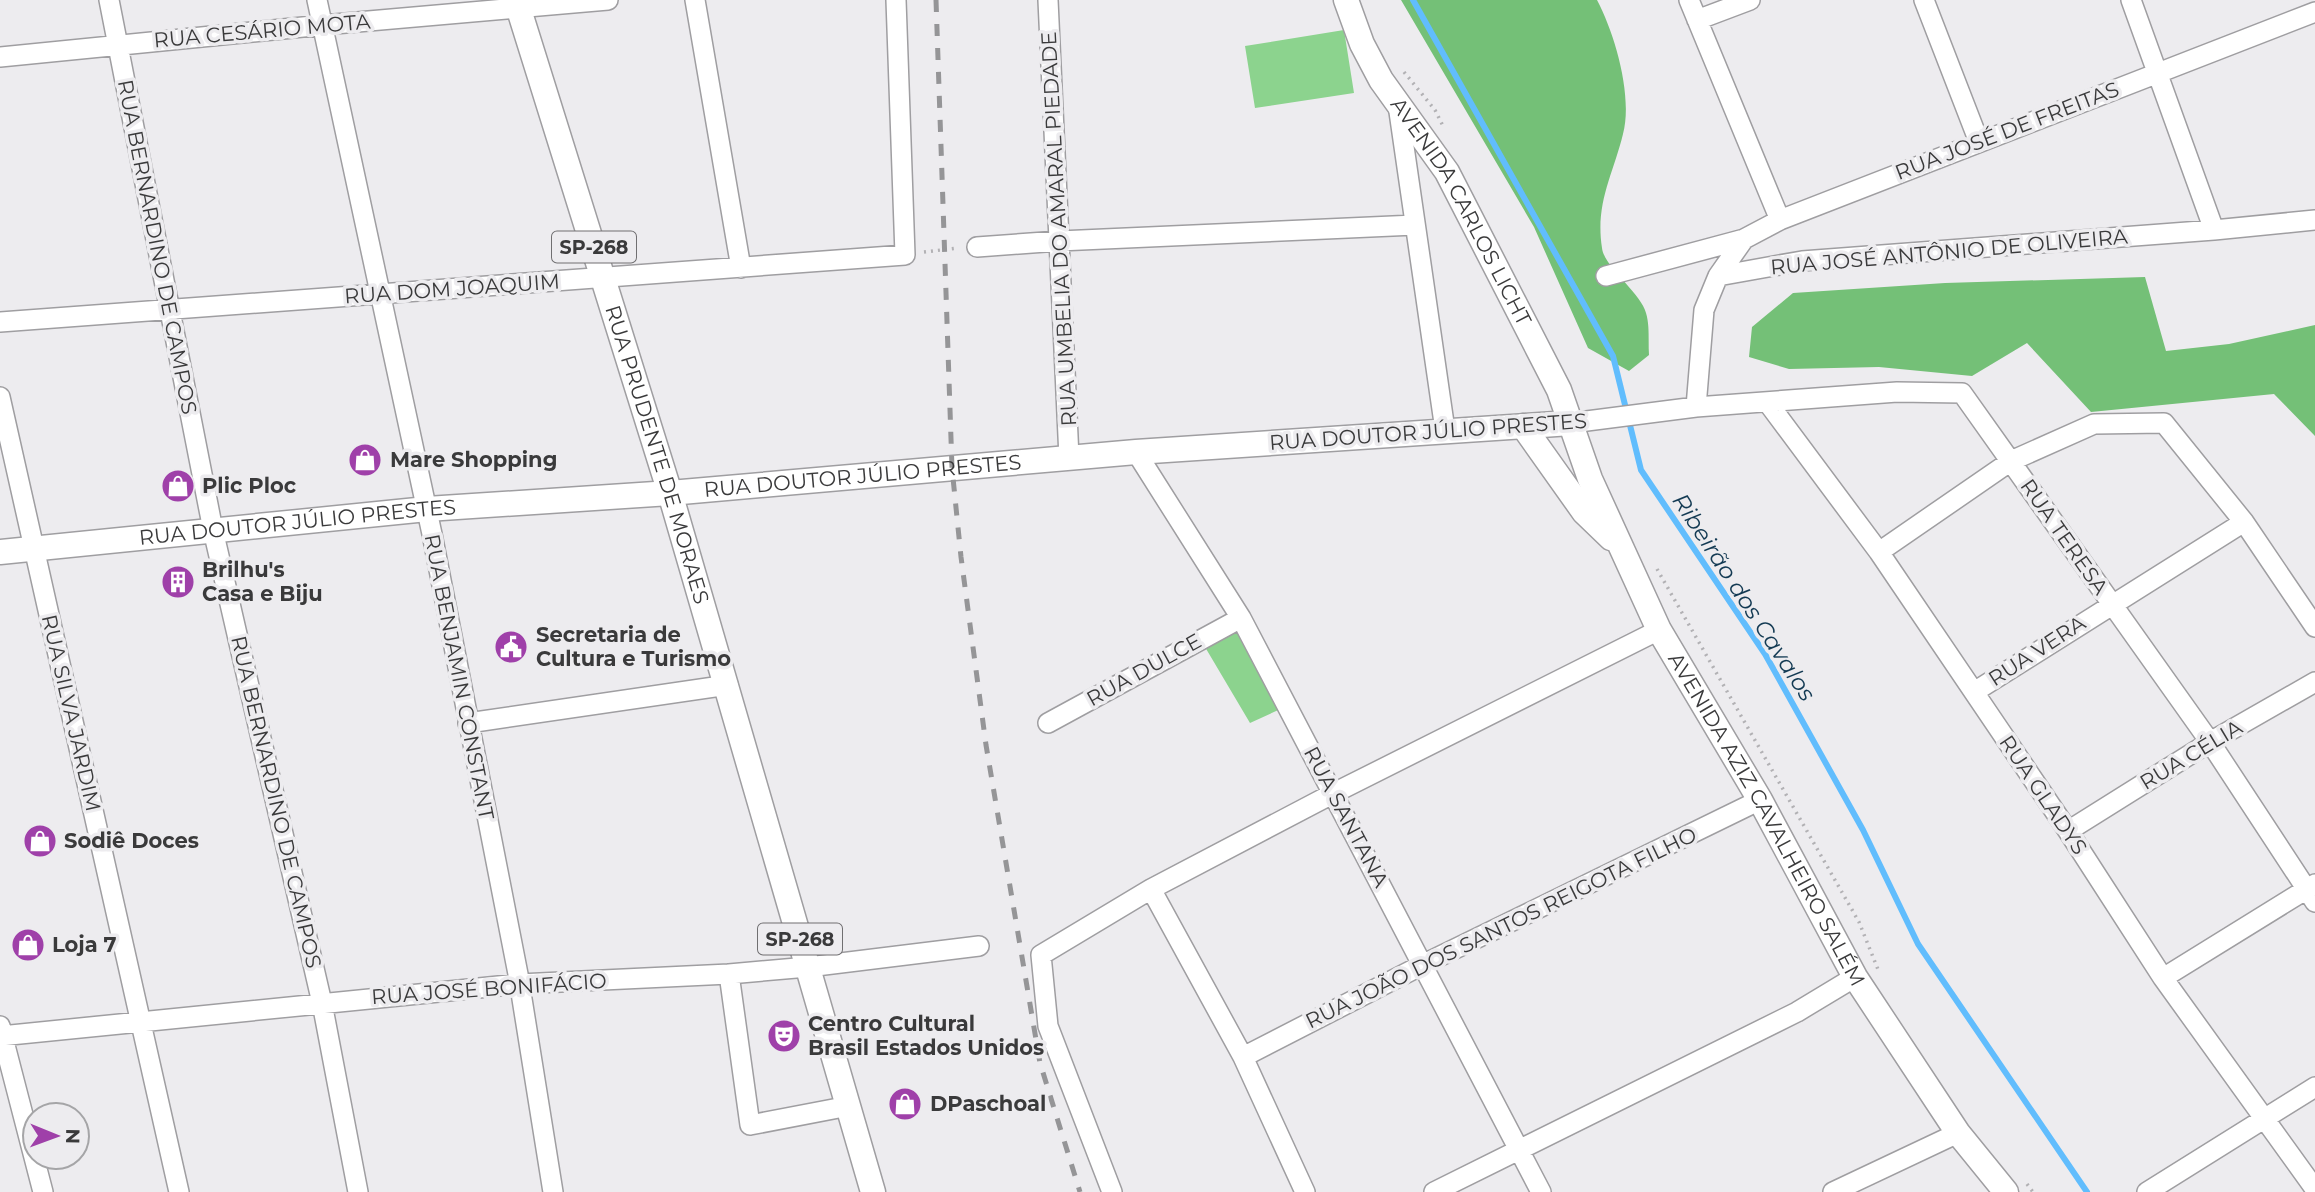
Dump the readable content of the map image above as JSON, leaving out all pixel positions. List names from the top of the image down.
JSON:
{
  "streets": {
    "main road": [
      "AVENIDA CARLOS LICHT",
      "SP-268",
      "RUA DOUTOR JÚLIO PRESTES",
      "RUA PRUDENTE DE MORAES",
      "AVENIDA AZIZ CAVALHEIRO SALÉM"
    ],
    "street": [
      "RUA CESÁRIO MOTA",
      "RUA JOSÉ DE FREITAS",
      "RUA UMBELIA DO AMARAL PIEDADE",
      "RUA BERNARDINO DE CAMPOS",
      "RUA JOSÉ ANTÔNIO DE OLIVEIRA",
      "RUA DOM JOAQUIM",
      "RUA TERESA",
      "RUA VERA",
      "RUA DULCE",
      "RUA BENJAMIN CONSTANT",
      "RUA SILVA JARDIM",
      "RUA CÉLIA",
      "RUA GLADYS",
      "RUA SANTANA",
      "RUA JOÃO DOS SANTOS REIGOTA FILHO",
      "RUA JOSÉ BONIFÁCIO"
    ]
  },
  "crossings": [
    ["RUA CESÁRIO MOTA", "RUA BERNARDINO DE CAMPOS"],
    ["RUA CESÁRIO MOTA", "RUA PRUDENTE DE MORAES"],
    ["RUA CESÁRIO MOTA", "RUA BENJAMIN CONSTANT"],
    ["RUA JOSÉ DE FREITAS", "RUA JOSÉ ANTÔNIO DE OLIVEIRA"],
    ["AVENIDA CARLOS LICHT", "RUA DOUTOR JÚLIO PRESTES"],
    ["AVENIDA CARLOS LICHT", "AVENIDA AZIZ CAVALHEIRO SALÉM"],
    ["RUA UMBELIA DO AMARAL PIEDADE", "RUA DOUTOR JÚLIO PRESTES"],
    ["RUA BERNARDINO DE CAMPOS", "RUA DOM JOAQUIM"],
    ["RUA BERNARDINO DE CAMPOS", "RUA DOUTOR JÚLIO PRESTES"],
    ["RUA BERNARDINO DE CAMPOS", "RUA JOSÉ BONIFÁCIO"],
    ["RUA DOM JOAQUIM", "RUA PRUDENTE DE MORAES"],
    ["RUA DOM JOAQUIM", "RUA BENJAMIN CONSTANT"],
    ["RUA DOUTOR JÚLIO PRESTES", "RUA PRUDENTE DE MORAES"],
    ["RUA DOUTOR JÚLIO PRESTES", "RUA TERESA"],
    ["RUA DOUTOR JÚLIO PRESTES", "RUA BENJAMIN CONSTANT"],
    ["RUA DOUTOR JÚLIO PRESTES", "RUA SILVA JARDIM"],
    ["RUA DOUTOR JÚLIO PRESTES", "RUA SANTANA"],
    ["RUA DOUTOR JÚLIO PRESTES", "AVENIDA AZIZ CAVALHEIRO SALÉM"],
    ["RUA PRUDENTE DE MORAES", "RUA JOSÉ BONIFÁCIO"],
    ["RUA TERESA", "RUA VERA"],
    ["RUA TERESA", "RUA CÉLIA"],
    ["RUA TERESA", "RUA GLADYS"],
    ["RUA VERA", "RUA GLADYS"],
    ["RUA DULCE", "RUA SANTANA"],
    ["RUA BENJAMIN CONSTANT", "RUA JOSÉ BONIFÁCIO"],
    ["RUA SILVA JARDIM", "RUA JOSÉ BONIFÁCIO"],
    ["RUA CÉLIA", "RUA GLADYS"],
    ["RUA SANTANA", "RUA JOÃO DOS SANTOS REIGOTA FILHO"],
    ["AVENIDA AZIZ CAVALHEIRO SALÉM", "RUA JOÃO DOS SANTOS REIGOTA FILHO"]
  ],
  "water": ["Ribeirão dos Cavalos"],
  "places": {
    "shop": [
      "Mare Shopping",
      "Plic Ploc",
      "Sodiê Doces",
      "Loja 7",
      "DPaschoal"
    ],
    "building": ["Brilhu's Casa e Biju"],
    "public building": ["Secretaria de Cultura e Turismo"],
    "theatre": ["Centro Cultural Brasil Estados Unidos"]
  },
  "north": "right"
}
